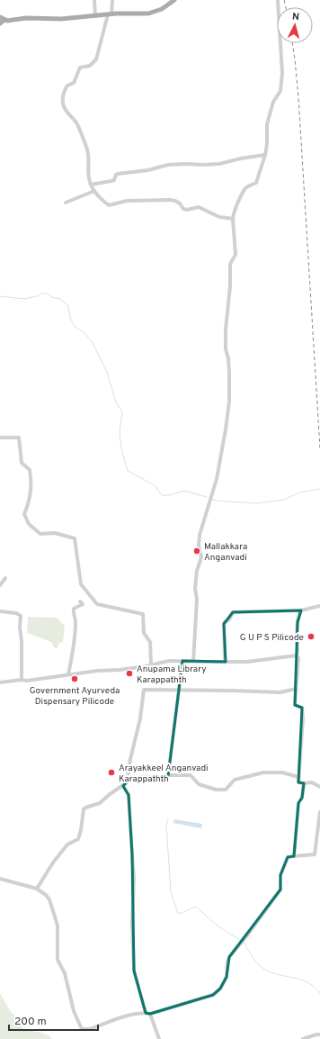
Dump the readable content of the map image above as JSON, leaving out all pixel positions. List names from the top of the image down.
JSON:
{
  "places": [
    "Mallakkara Anganvadi",
    "G U P S Pilicode",
    "Anupama Library Karappathth",
    "Government Ayurveda Dispensary Pilicode",
    "Arayakkeel Anganvadi Karappathth"
  ],
  "scale_bar": "200 m",
  "north": "top"
}
